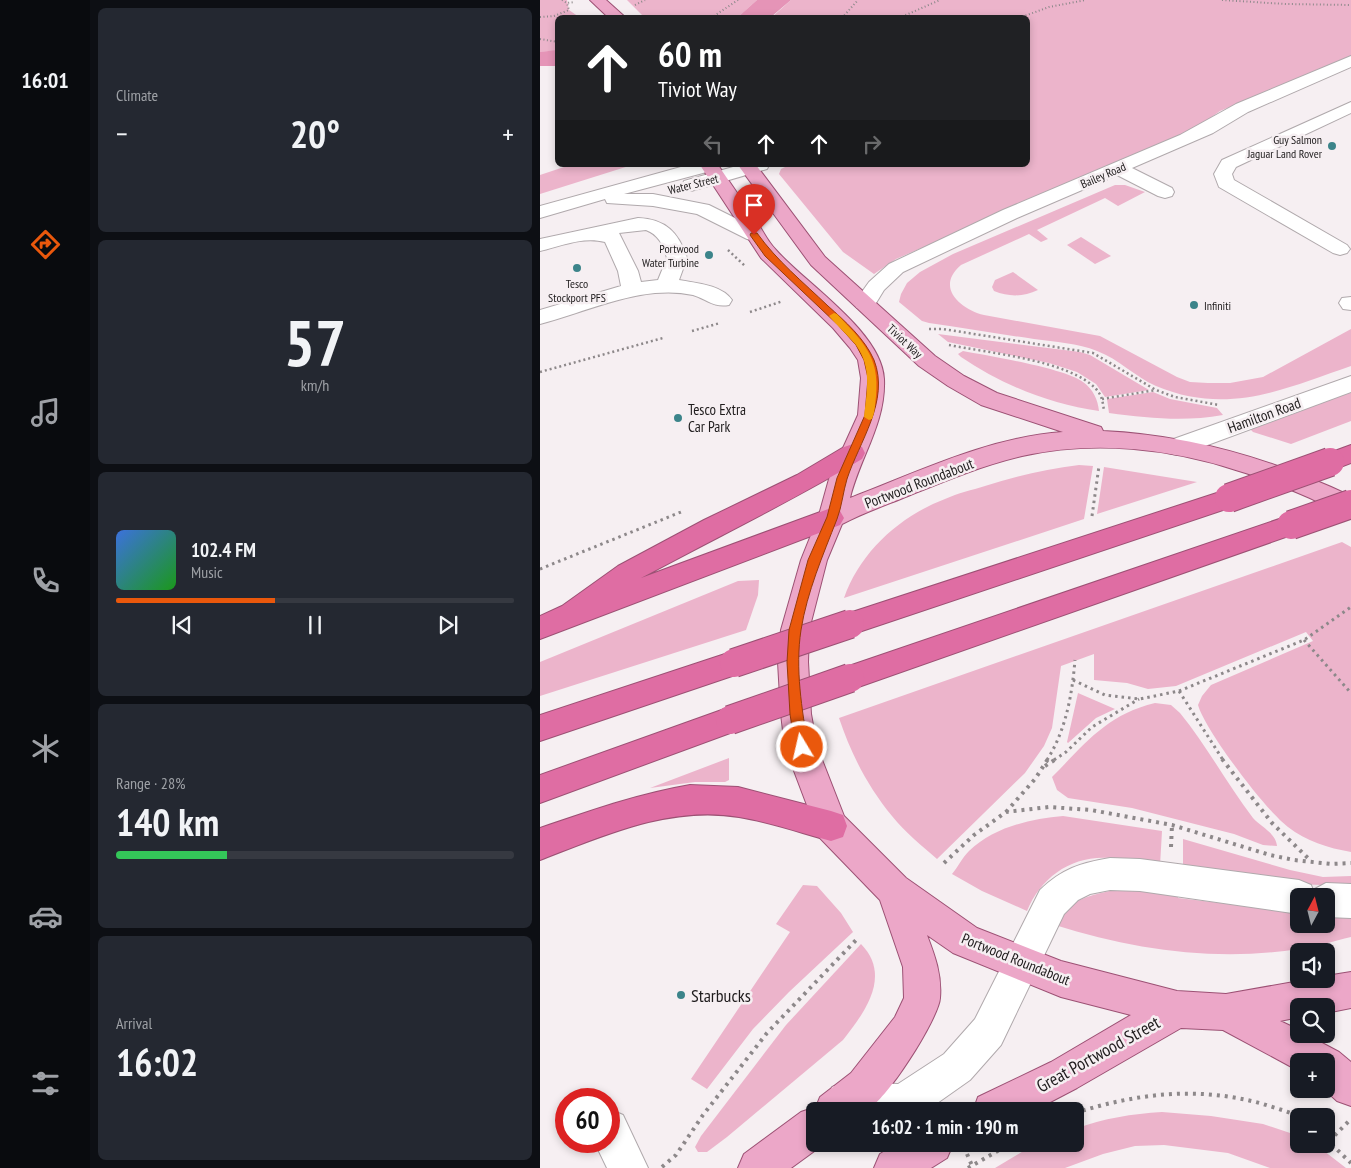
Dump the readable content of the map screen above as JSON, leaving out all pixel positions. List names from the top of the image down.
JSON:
{
  "streets": {
    "main road": ["Tiviot Way", "Portwood Roundabout", "Great Portwood Street"],
    "street": ["Bailey Road", "Water Street", "Hamilton Road"]
  },
  "crossings": [
    ["Bailey Road", "Tiviot Way"],
    ["Tiviot Way", "Portwood Roundabout"],
    ["Hamilton Road", "Portwood Roundabout"],
    ["Portwood Roundabout", "Great Portwood Street"]
  ],
  "places": [
    "Guy Salmon Jaguar Land Rover",
    "Portwood Water Turbine",
    "Tesco Stockport PFS",
    "Infiniti",
    "Tesco Extra Car Park",
    "Starbucks"
  ],
  "north": "top",
  "page": {
    "tabs": "16:01",
    "tile": [
      "Climate",
      ["57", "km/h"],
      ["Range · 28%", "140 km"],
      ["Arrival", "16:02"]
    ],
    "turn": ["60 m", "Tiviot Way"],
    "heat": ["−", "20°", "+"],
    "song": ["102.4 FM", "Music"],
    "map_buttons": ["+", "−"],
    "limit": "60",
    "trip": "16:02 · 1 min · 190 m"
  }
}
